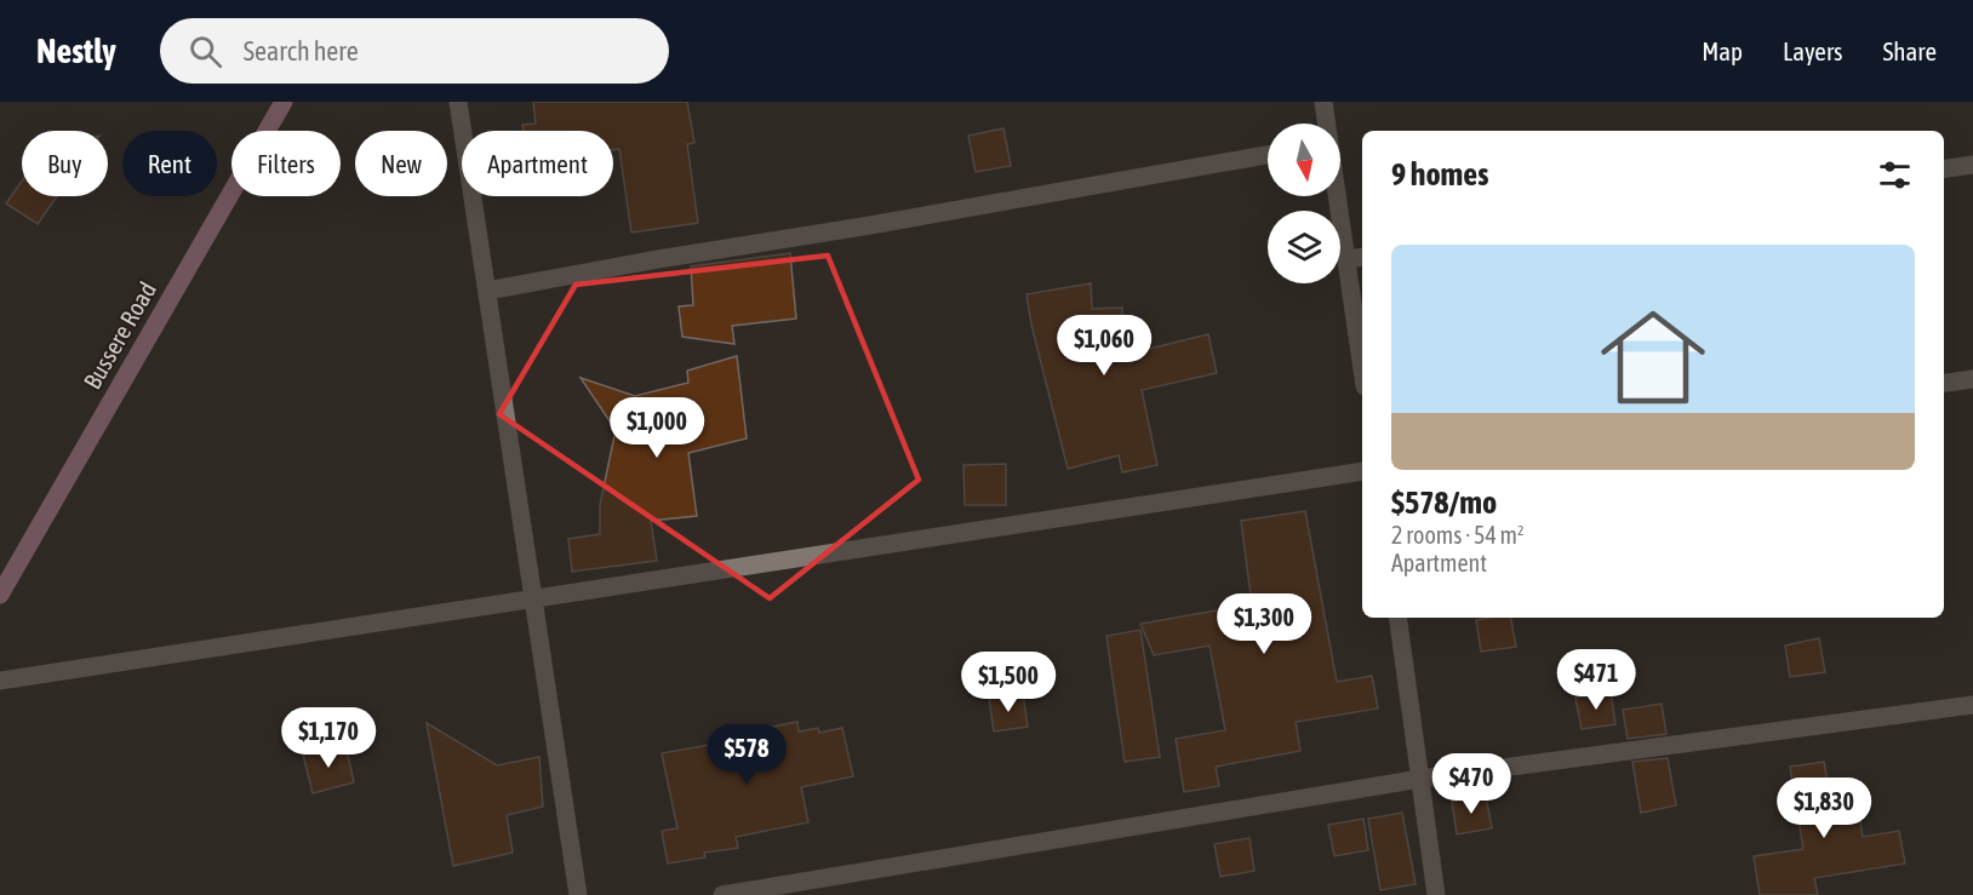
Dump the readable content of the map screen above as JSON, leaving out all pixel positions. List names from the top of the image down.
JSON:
{
  "streets": {
    "main road": ["Bussere Road"]
  },
  "north": "bottom",
  "page": {
    "header": "Nestly",
    "search": "Search here",
    "nav": ["Map", "Layers", "Share"],
    "chip": [
      "Buy",
      "Rent",
      "Filters",
      "New",
      "Apartment"
    ],
    "heading": "9 homes",
    "list": [
      {
        "name": "$578/mo",
        "note": "2 rooms · 54 m² · Apartment"
      }
    ],
    "price": [
      "$1,060",
      "$1,000",
      "$1,300",
      "$471",
      "$1,500",
      "$1,170",
      "$578",
      "$470",
      "$1,830"
    ]
  }
}
